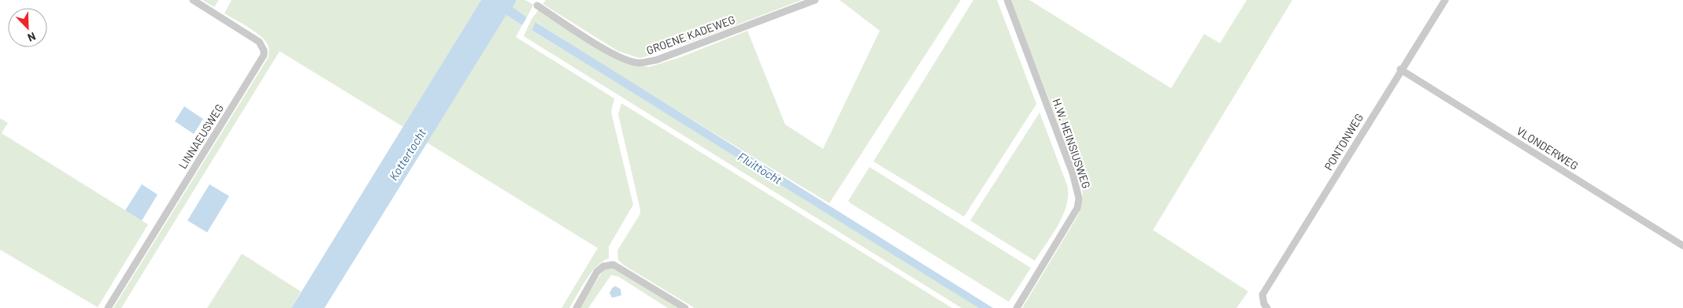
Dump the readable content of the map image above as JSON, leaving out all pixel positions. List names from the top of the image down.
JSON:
{
  "streets": {
    "street": [
      "GROENE KADEWEG",
      "LINNAEUSWEG",
      "PONTONWEG",
      "H.W. HEINSIUSWEG",
      "VLONDERWEG"
    ]
  },
  "crossings": [
    ["PONTONWEG", "VLONDERWEG"]
  ],
  "water": ["Kottertocht", "Fluittocht"],
  "north": "bottom right"
}
